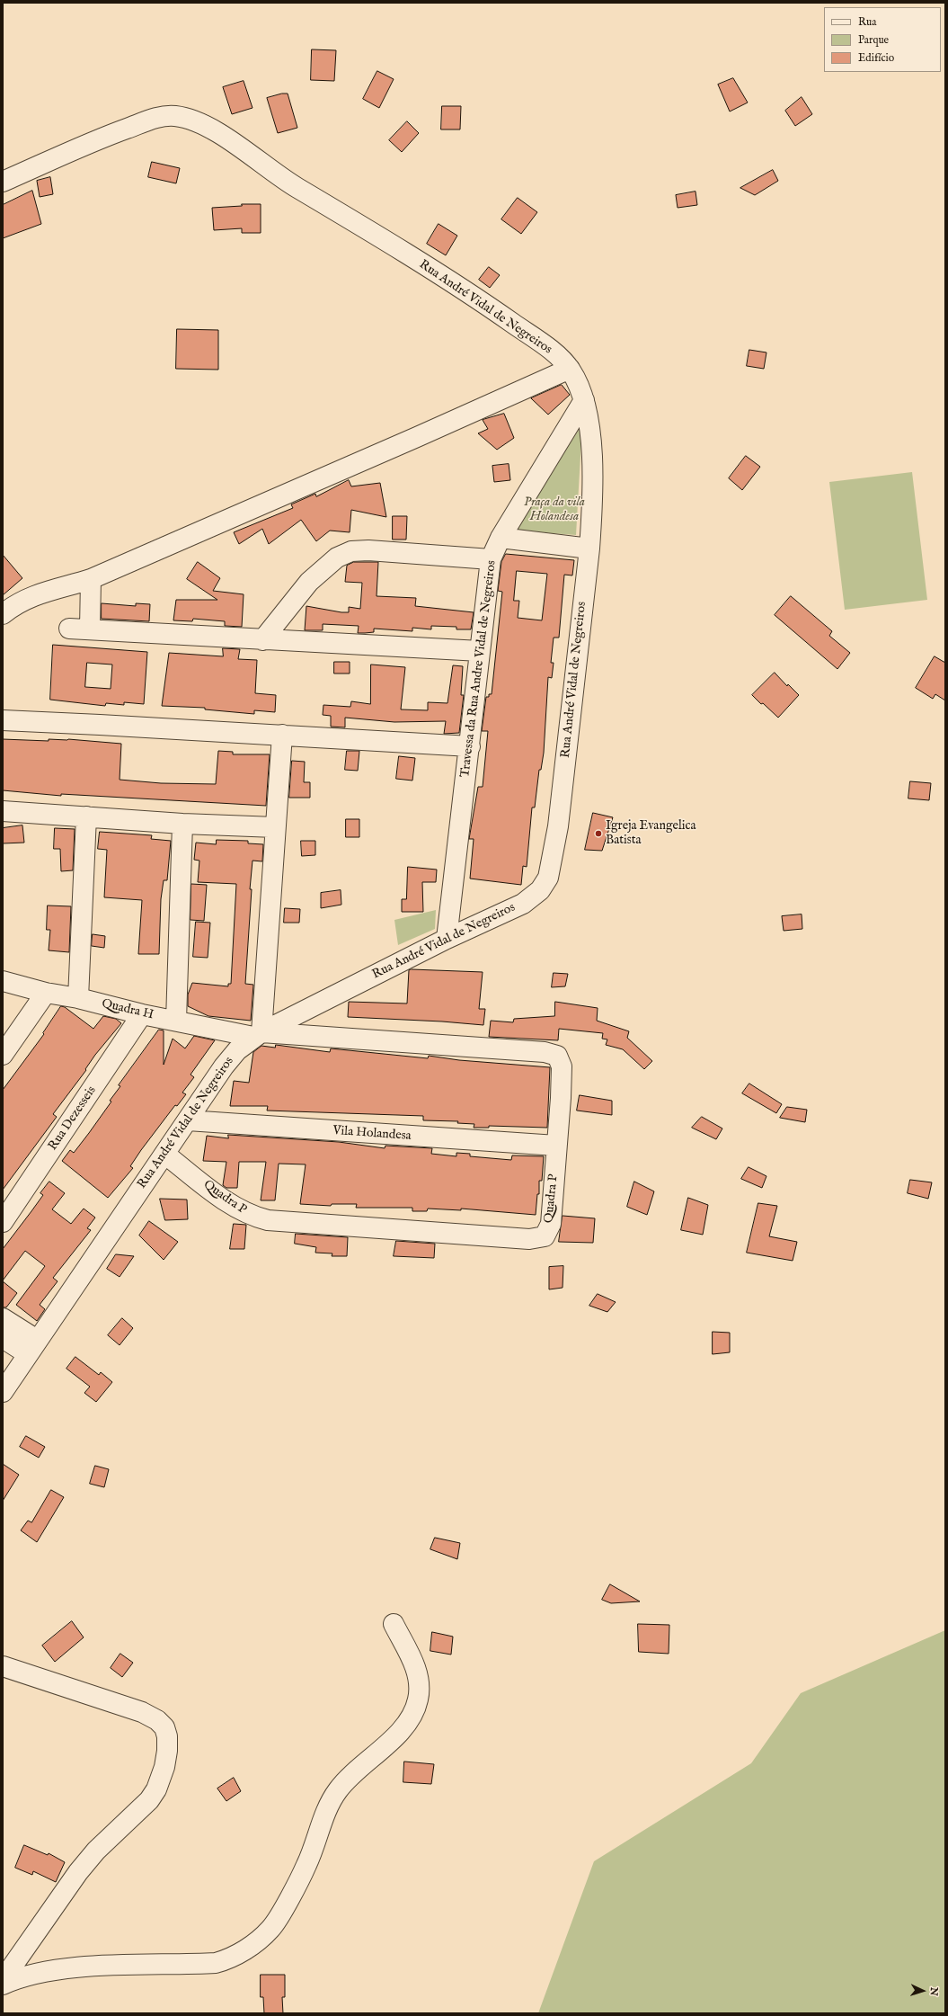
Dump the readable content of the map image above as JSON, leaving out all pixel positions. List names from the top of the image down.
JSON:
{
  "streets": {
    "street": [
      "Rua André Vidal de Negreiros",
      "Travessa da Rua Andre Vidal de Negreiros",
      "Quadra H",
      "Rua Dezesseis",
      "Vila Holandesa",
      "Quadra P"
    ]
  },
  "crossings": [
    ["Rua André Vidal de Negreiros", "Travessa da Rua Andre Vidal de Negreiros"],
    ["Rua André Vidal de Negreiros", "Quadra H"],
    ["Rua André Vidal de Negreiros", "Vila Holandesa"],
    ["Rua André Vidal de Negreiros", "Quadra P"],
    ["Quadra H", "Rua Dezesseis"],
    ["Quadra H", "Quadra P"],
    ["Vila Holandesa", "Quadra P"]
  ],
  "parks": ["Praça da vila Holandesa"],
  "places": ["Igreja Evangelica Batista"],
  "legend": ["Rua", "Parque", "Edifício"],
  "north": "right"
}
